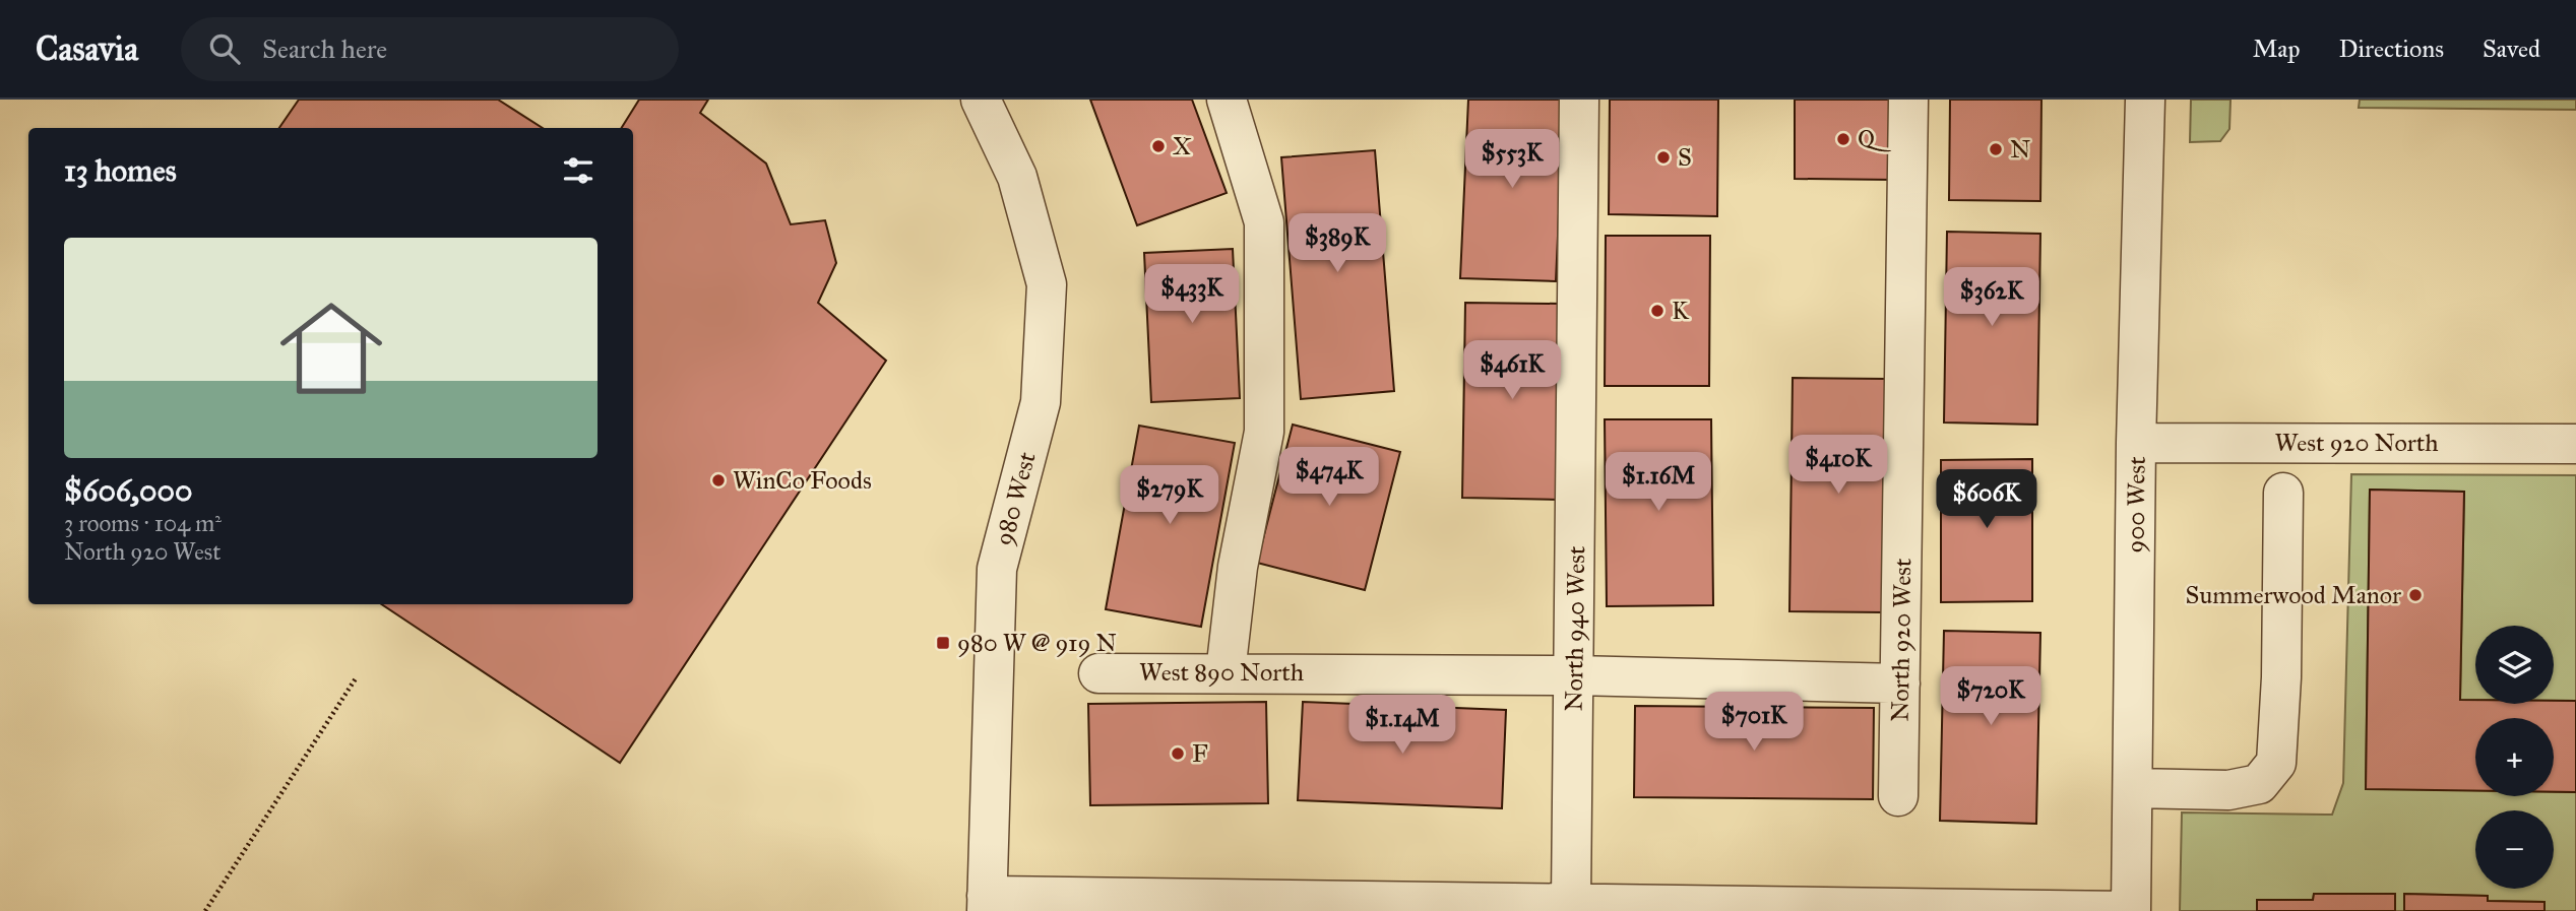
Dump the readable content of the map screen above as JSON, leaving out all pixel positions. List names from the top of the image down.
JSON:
{
  "streets": {
    "street": [
      "West 920 North",
      "980 West",
      "900 West",
      "North 940 West",
      "North 920 West",
      "West 890 North"
    ]
  },
  "crossings": [
    ["West 920 North", "900 West"],
    ["North 940 West", "West 890 North"],
    ["North 920 West", "West 890 North"]
  ],
  "places": {
    "other": [
      "Q",
      "X",
      "N",
      "S",
      "K",
      "WinCo Foods",
      "Summerwood Manor",
      "F"
    ],
    "transit": ["980 W @ 919 N"]
  },
  "page": {
    "header": "Casavia",
    "search": "Search here",
    "nav": ["Map", "Directions", "Saved"],
    "heading": "13 homes",
    "price": [
      "$553K",
      "$389K",
      "$433K",
      "$362K",
      "$461K",
      "$410K",
      "$474K",
      "$1.16M",
      "$279K",
      "$606K",
      "$720K",
      "$701K",
      "$1.14M"
    ],
    "list": [
      {
        "name": "$606,000",
        "note": "3 rooms · 104 m² · North 920 West"
      }
    ],
    "map_buttons": ["+", "−"]
  }
}
